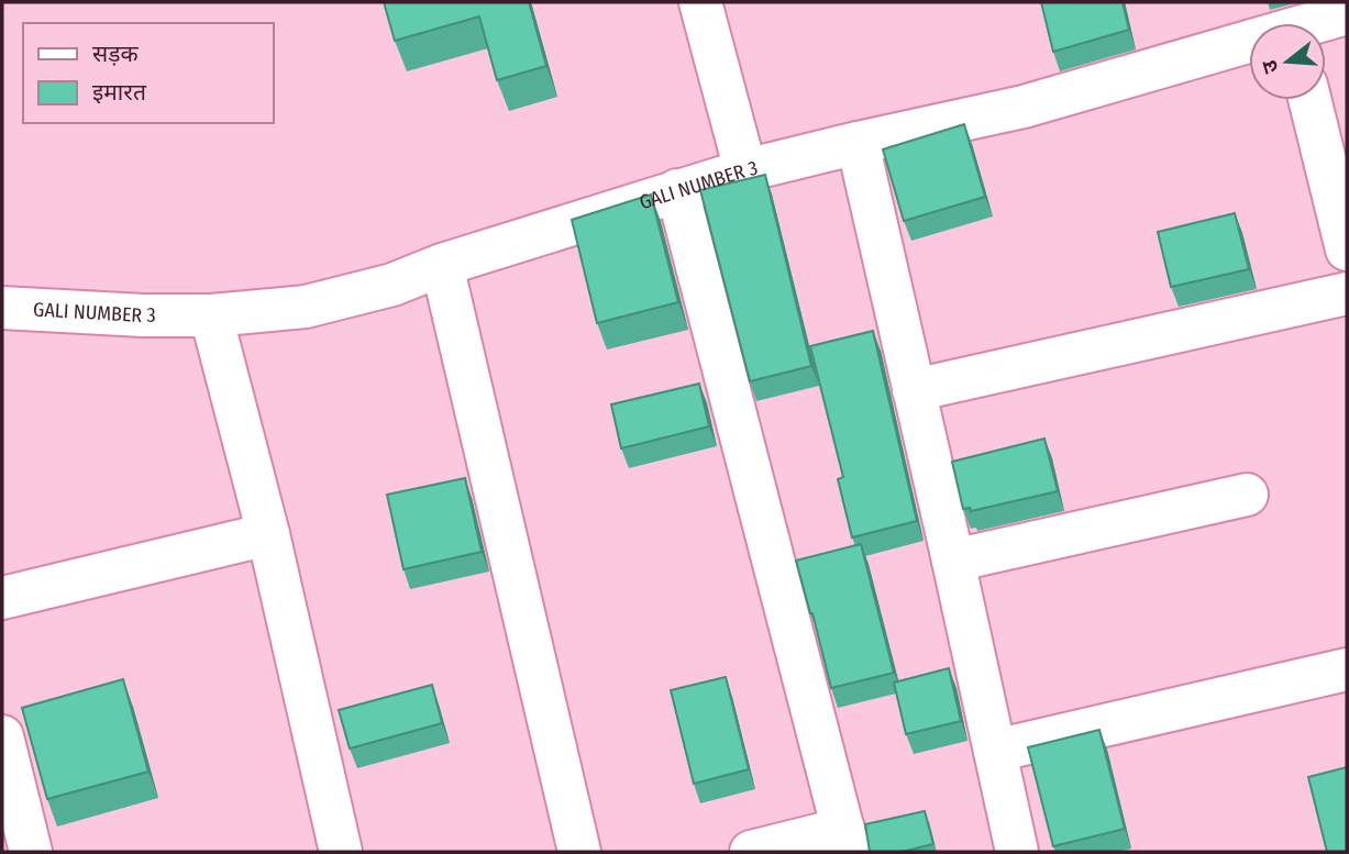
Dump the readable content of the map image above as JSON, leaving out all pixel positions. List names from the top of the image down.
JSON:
{
  "streets": {
    "street": ["GALI NUMBER 3"]
  },
  "legend": ["सड़क", "इमारत"],
  "north": "left"
}
